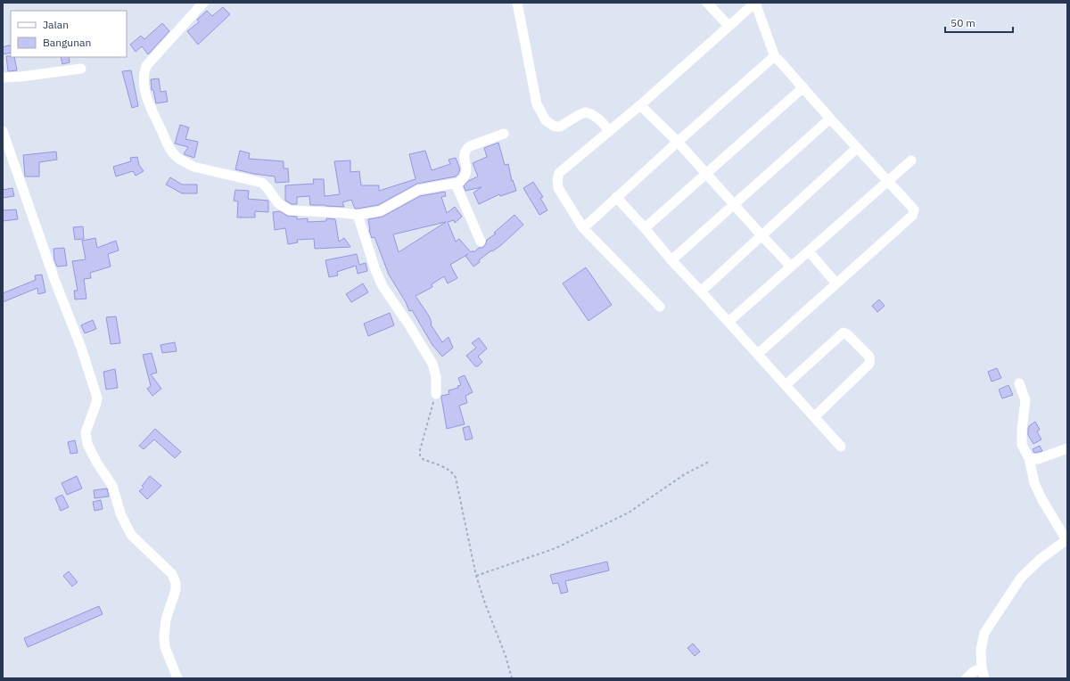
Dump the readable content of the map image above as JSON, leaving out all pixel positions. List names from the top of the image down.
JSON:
{
  "legend": ["Jalan", "Bangunan"],
  "scale_bar": "50 m"
}
